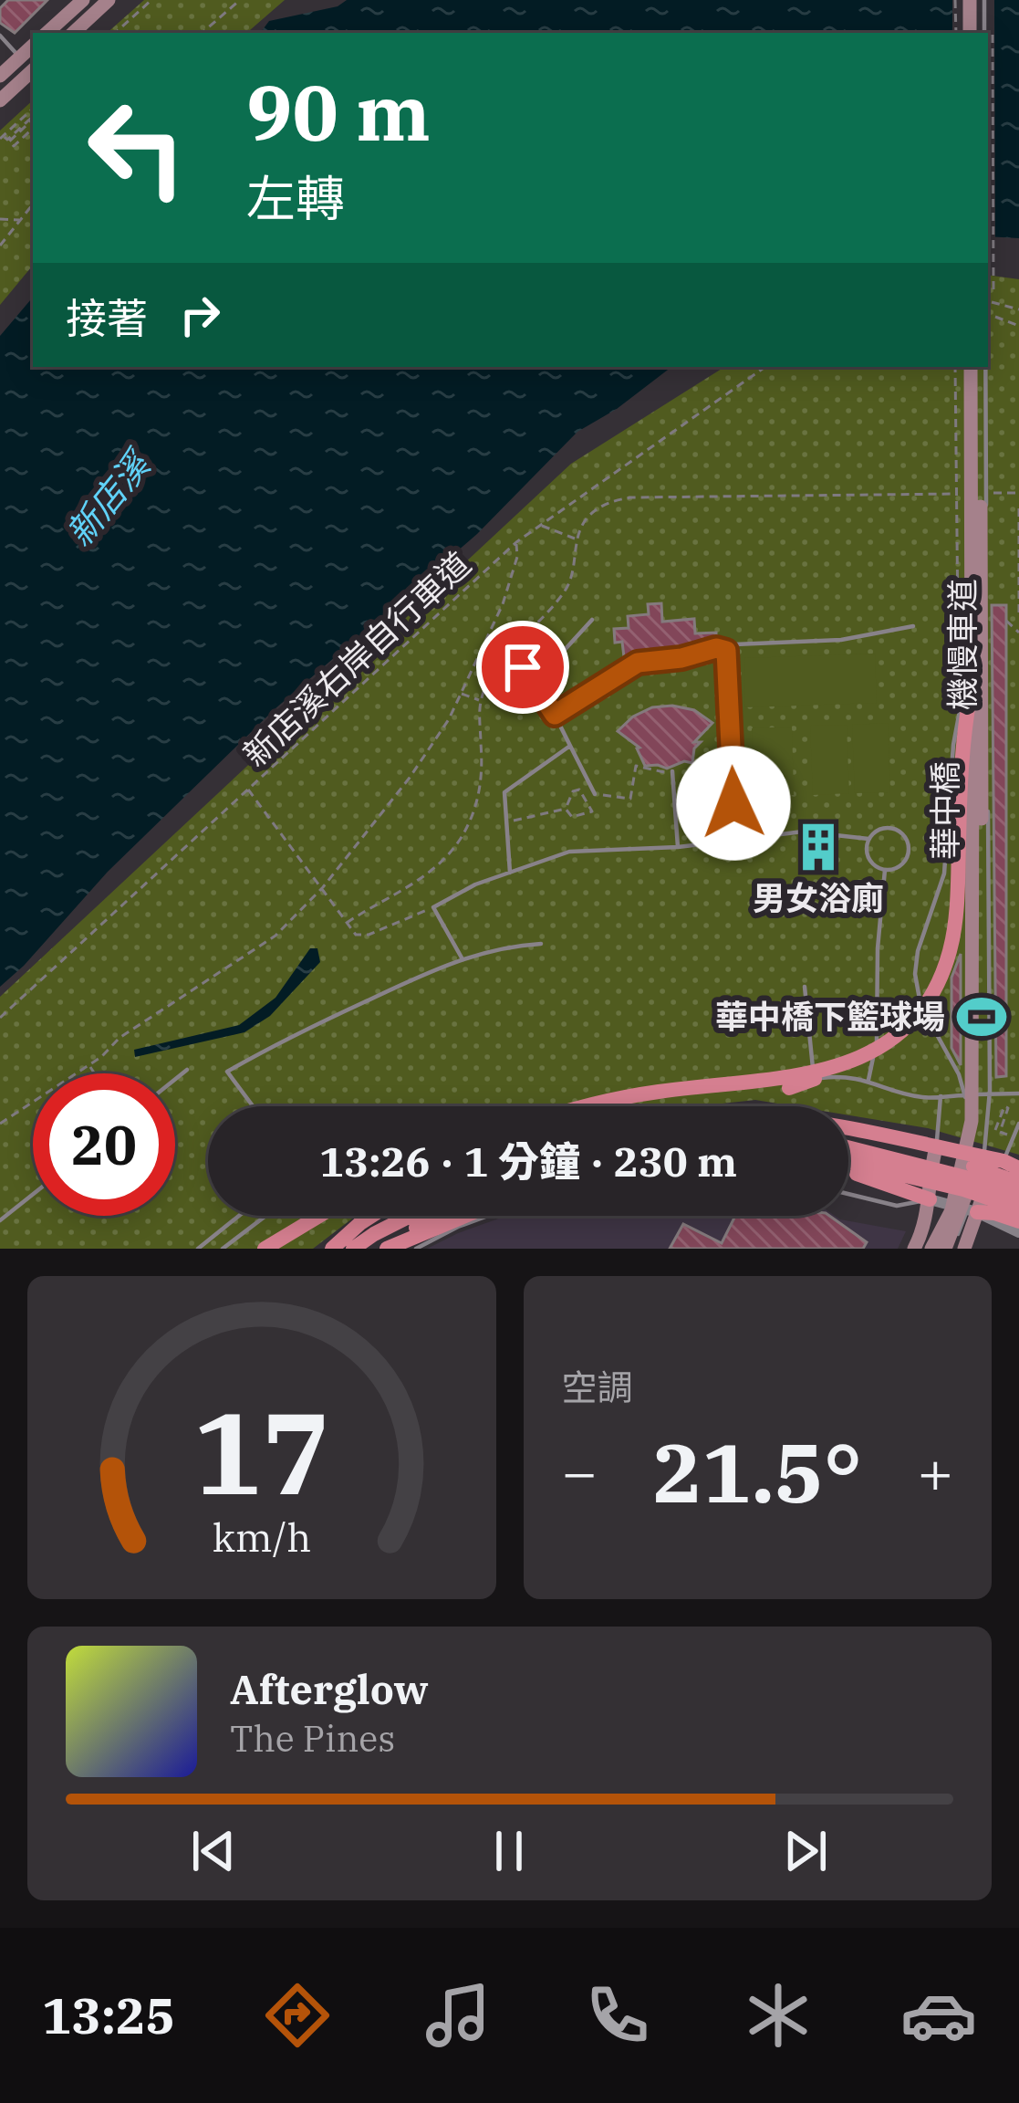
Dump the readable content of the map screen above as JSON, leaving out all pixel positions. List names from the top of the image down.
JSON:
{
  "streets": {
    "main road": ["華中橋"],
    "lane": ["機慢車道"],
    "path": ["新店溪右岸自行車道"]
  },
  "crossings": [
    ["機慢車道", "華中橋"]
  ],
  "water": ["新店溪"],
  "places": {
    "building": ["男女浴廁"],
    "sports": ["華中橋下籃球場"]
  },
  "page": {
    "turn": ["90 m", "左轉"],
    "then": "接著",
    "limit": "20",
    "trip": "13:26 · 1 分鐘 · 230 m",
    "tile": "空調",
    "heat": ["−", "21.5°", "+"],
    "song": ["Afterglow", "The Pines"],
    "tabs": "13:25",
    "gauge": ["17", "km/h"]
  }
}
